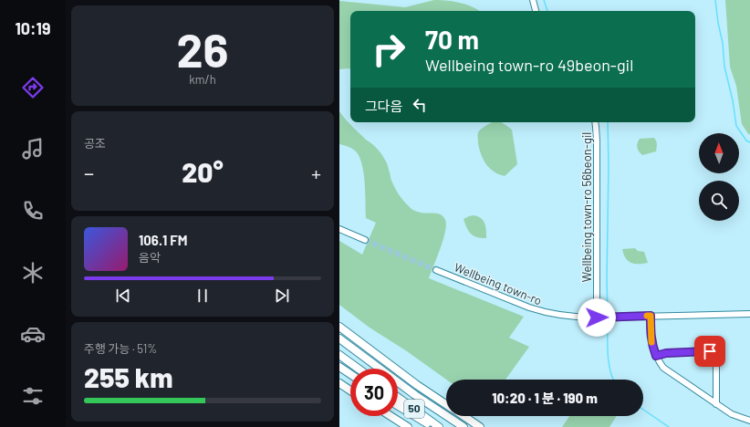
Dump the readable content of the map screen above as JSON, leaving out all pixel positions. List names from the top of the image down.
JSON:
{
  "streets": {
    "highway": ["50"],
    "street": ["Wellbeing town-ro 56beon-gil", "Wellbeing town-ro"]
  },
  "crossings": [
    ["Wellbeing town-ro 56beon-gil", "Wellbeing town-ro"]
  ],
  "north": "top",
  "page": {
    "tabs": "10:19",
    "tile": [
      ["26", "km/h"],
      "공조",
      ["주행 가능 · 51%", "255 km"]
    ],
    "turn": ["70 m", "Wellbeing town-ro 49beon-gil"],
    "then": "그다음",
    "heat": ["−", "20°", "+"],
    "song": ["106.1 FM", "음악"],
    "limit": "30",
    "trip": "10:20 · 1 분 · 190 m"
  }
}
